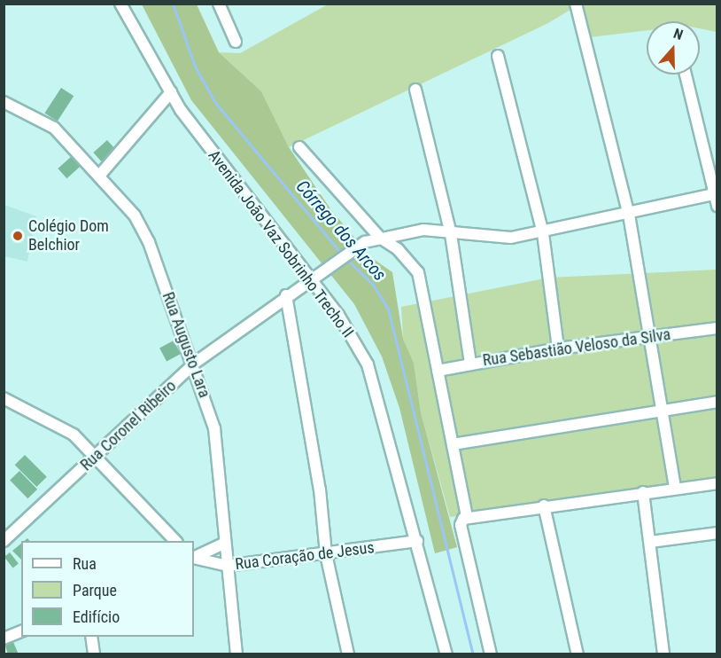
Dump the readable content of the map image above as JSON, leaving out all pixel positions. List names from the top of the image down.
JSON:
{
  "streets": {
    "street": [
      "Avenida João Vaz Sobrinho Trecho II",
      "Rua Augusto Lara",
      "Rua Sebastião Veloso da Silva",
      "Rua Coronel Ribeiro",
      "Rua Coração de Jesus"
    ]
  },
  "crossings": [
    ["Avenida João Vaz Sobrinho Trecho II", "Rua Coronel Ribeiro"],
    ["Avenida João Vaz Sobrinho Trecho II", "Rua Coração de Jesus"],
    ["Rua Augusto Lara", "Rua Coronel Ribeiro"],
    ["Rua Augusto Lara", "Rua Coração de Jesus"]
  ],
  "water": ["Córrego dos Arcos"],
  "places": ["Colégio Dom Belchior"],
  "legend": ["Rua", "Parque", "Edifício"],
  "north": "top"
}
